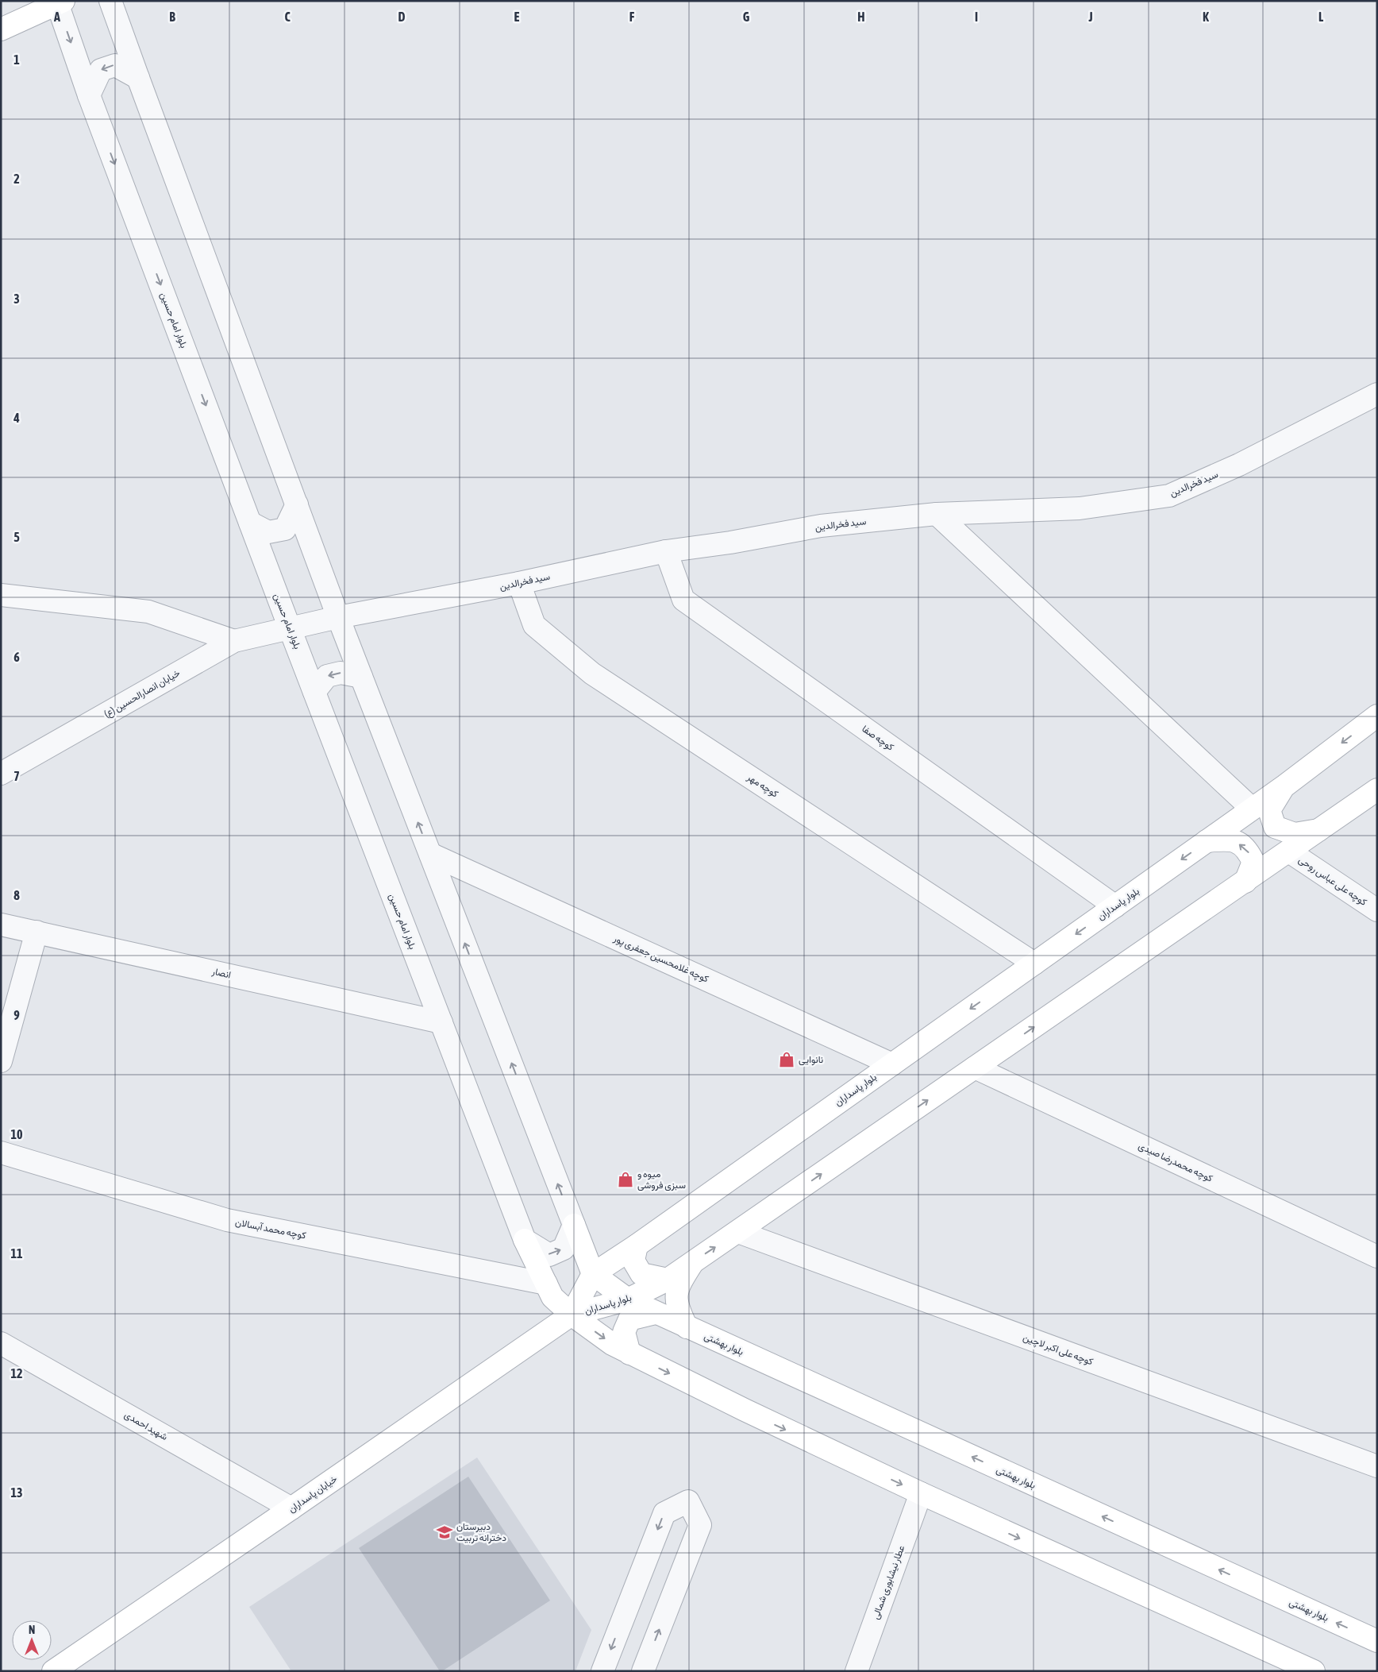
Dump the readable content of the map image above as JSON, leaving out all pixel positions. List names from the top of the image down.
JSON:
{
  "streets": {
    "main road": ["بلوار پاسداران", "بلوار بهشتی", "خیابان پاسداران"],
    "street": [
      "بلوار امام حسین",
      "سید فخرالدین",
      "خیابان انصارالحسین (ع)",
      "کوچه صفا",
      "کوچه مهر",
      "کوچه علی عباس روحی",
      "کوچه غلامحسین جعفری پور",
      "انصار",
      "کوچه محمدرضا صیدی",
      "کوچه محمد آبسالان",
      "کوچه علی اکبر لاچین",
      "شهید احمدی",
      "عطار نیشابوری شمالی"
    ]
  },
  "crossings": [
    ["بلوار امام حسین", "سید فخرالدین"],
    ["بلوار امام حسین", "خیابان انصارالحسین (ع)"],
    ["بلوار امام حسین", "انصار"],
    ["سید فخرالدین", "خیابان انصارالحسین (ع)"],
    ["سید فخرالدین", "کوچه صفا"],
    ["سید فخرالدین", "کوچه مهر"],
    ["کوچه صفا", "بلوار پاسداران"],
    ["کوچه مهر", "بلوار پاسداران"],
    ["کوچه علی عباس روحی", "بلوار پاسداران"],
    ["بلوار پاسداران", "کوچه غلامحسین جعفری پور"],
    ["بلوار پاسداران", "کوچه محمدرضا صیدی"],
    ["بلوار پاسداران", "بلوار بهشتی"],
    ["بلوار پاسداران", "کوچه علی اکبر لاچین"],
    ["بلوار پاسداران", "خیابان پاسداران"],
    ["شهید احمدی", "خیابان پاسداران"]
  ],
  "places": {
    "shop": ["نانوایی", "میوه و سبزی فروشی"],
    "school or university": ["دبیرستان دخترانه تربیت"]
  },
  "north": "top",
  "grid": {
    "columns": [
      "A",
      "B",
      "C",
      "D",
      "E",
      "F",
      "G",
      "H",
      "I",
      "J",
      "K",
      "L"
    ],
    "rows": [
      "1",
      "2",
      "3",
      "4",
      "5",
      "6",
      "7",
      "8",
      "9",
      "10",
      "11",
      "12",
      "13"
    ]
  }
}
